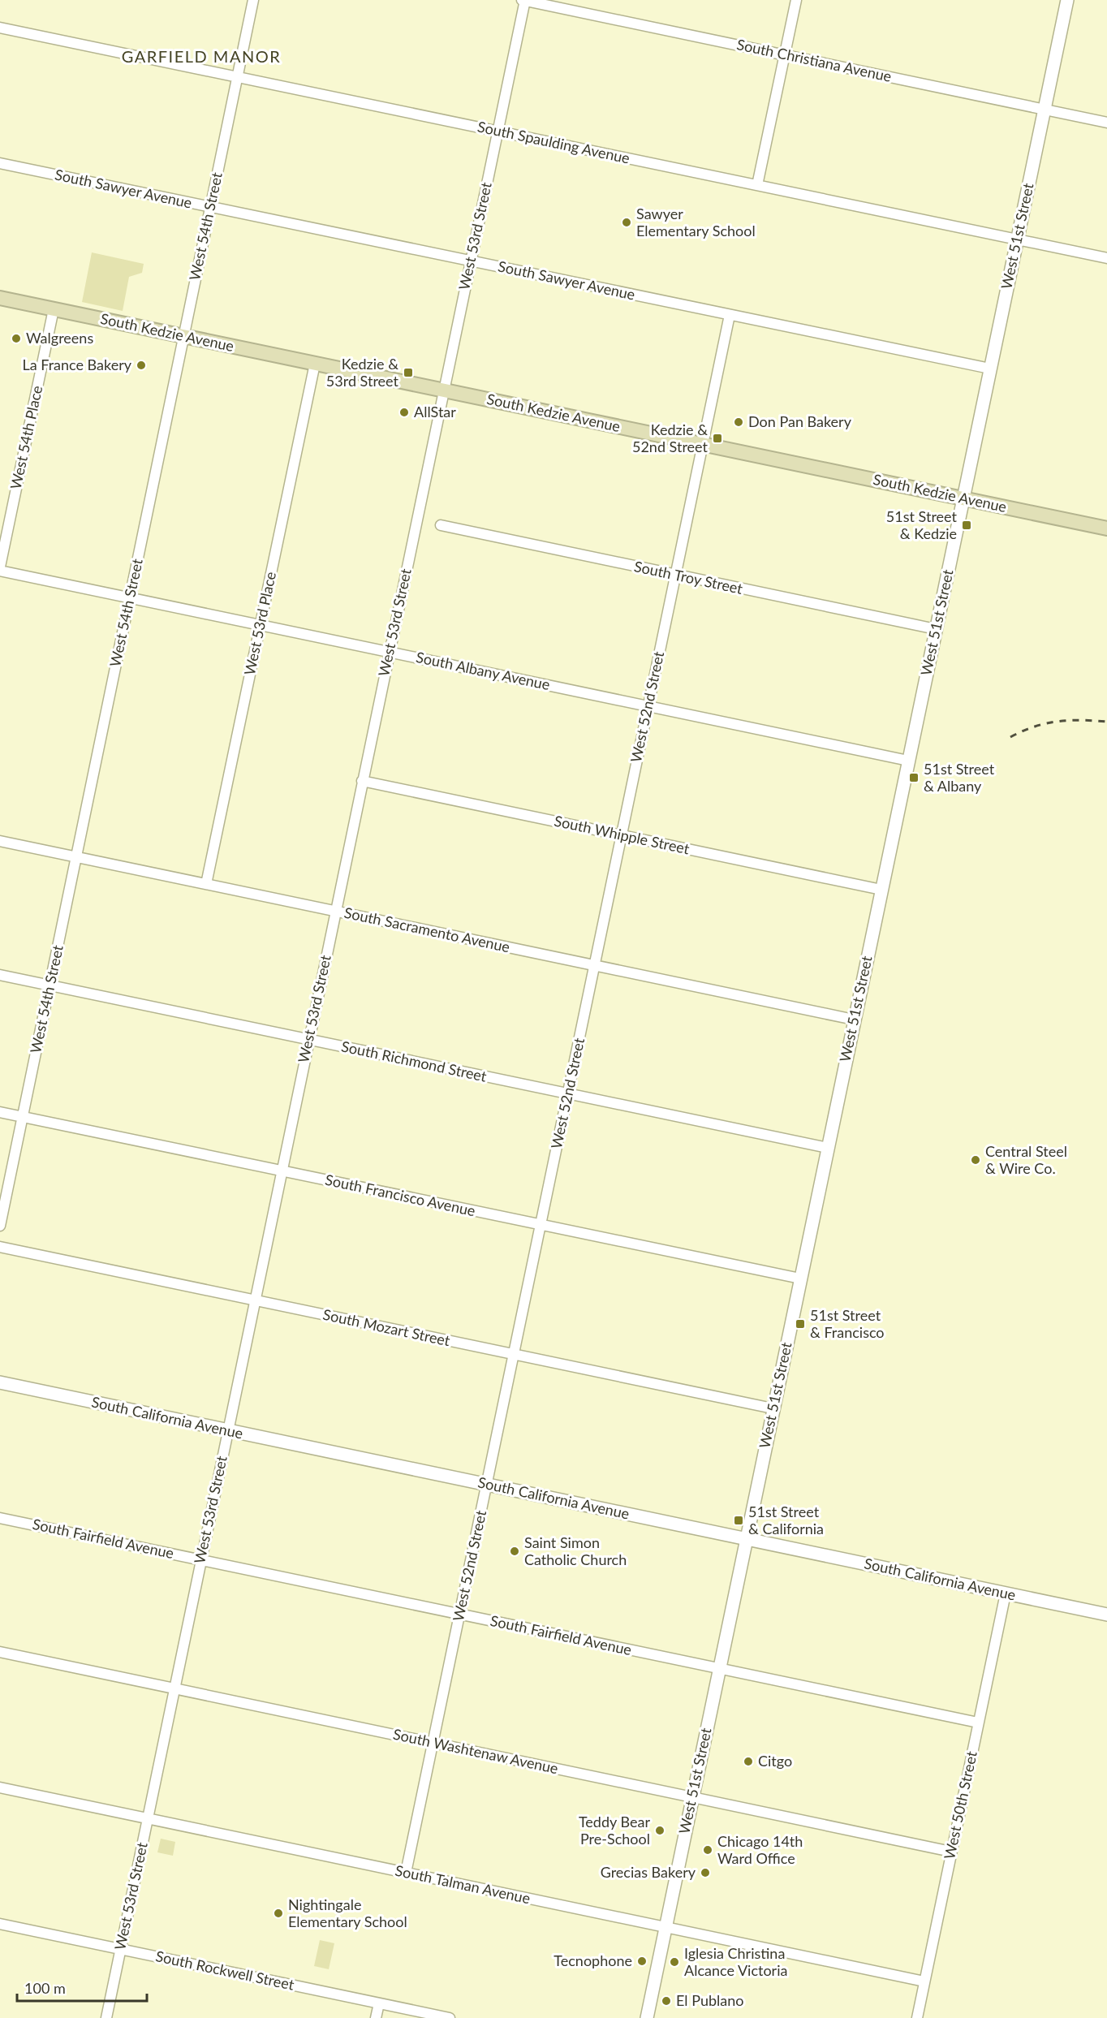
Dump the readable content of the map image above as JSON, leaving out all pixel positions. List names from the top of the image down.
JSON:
{
  "streets": {
    "main road": ["South Kedzie Avenue"],
    "street": [
      "South Christiana Avenue",
      "South Spaulding Avenue",
      "South Sawyer Avenue",
      "West 54th Street",
      "West 53rd Street",
      "West 51st Street",
      "West 54th Place",
      "South Troy Street",
      "West 53rd Place",
      "South Albany Avenue",
      "West 52nd Street",
      "South Whipple Street",
      "South Sacramento Avenue",
      "South Richmond Street",
      "South Francisco Avenue",
      "South Mozart Street",
      "South California Avenue",
      "South Fairfield Avenue",
      "South Washtenaw Avenue",
      "West 50th Street",
      "South Talman Avenue",
      "South Rockwell Street"
    ]
  },
  "crossings": [
    ["South Christiana Avenue", "West 53rd Street"],
    ["South Christiana Avenue", "West 51st Street"],
    ["South Spaulding Avenue", "West 54th Street"],
    ["South Spaulding Avenue", "West 53rd Street"],
    ["South Spaulding Avenue", "West 51st Street"],
    ["South Sawyer Avenue", "West 54th Street"],
    ["South Sawyer Avenue", "West 53rd Street"],
    ["South Sawyer Avenue", "West 51st Street"],
    ["South Sawyer Avenue", "West 52nd Street"],
    ["West 54th Street", "South Kedzie Avenue"],
    ["West 54th Street", "South Albany Avenue"],
    ["West 54th Street", "South Sacramento Avenue"],
    ["West 54th Street", "South Richmond Street"],
    ["West 54th Street", "South Francisco Avenue"],
    ["West 53rd Street", "South Kedzie Avenue"],
    ["West 53rd Street", "South Albany Avenue"],
    ["West 53rd Street", "South Whipple Street"],
    ["West 53rd Street", "South Sacramento Avenue"],
    ["West 53rd Street", "South Richmond Street"],
    ["West 53rd Street", "South Francisco Avenue"],
    ["West 53rd Street", "South Mozart Street"],
    ["West 53rd Street", "South California Avenue"],
    ["West 53rd Street", "South Fairfield Avenue"],
    ["West 53rd Street", "South Washtenaw Avenue"],
    ["West 53rd Street", "South Talman Avenue"],
    ["West 53rd Street", "South Rockwell Street"],
    ["West 51st Street", "South Kedzie Avenue"],
    ["West 51st Street", "South Troy Street"],
    ["West 51st Street", "South Albany Avenue"],
    ["West 51st Street", "South Whipple Street"],
    ["West 51st Street", "South Sacramento Avenue"],
    ["West 51st Street", "South Richmond Street"],
    ["West 51st Street", "South Francisco Avenue"],
    ["West 51st Street", "South Mozart Street"],
    ["West 51st Street", "South California Avenue"],
    ["West 51st Street", "South Fairfield Avenue"],
    ["West 51st Street", "South Washtenaw Avenue"],
    ["West 51st Street", "South Talman Avenue"],
    ["South Kedzie Avenue", "West 54th Place"],
    ["South Kedzie Avenue", "West 53rd Place"],
    ["South Kedzie Avenue", "West 52nd Street"],
    ["South Troy Street", "West 52nd Street"],
    ["West 53rd Place", "South Albany Avenue"],
    ["West 53rd Place", "South Sacramento Avenue"],
    ["South Albany Avenue", "West 52nd Street"],
    ["West 52nd Street", "South Whipple Street"],
    ["West 52nd Street", "South Sacramento Avenue"],
    ["West 52nd Street", "South Richmond Street"],
    ["West 52nd Street", "South Francisco Avenue"],
    ["West 52nd Street", "South Mozart Street"],
    ["West 52nd Street", "South California Avenue"],
    ["West 52nd Street", "South Fairfield Avenue"],
    ["West 52nd Street", "South Washtenaw Avenue"],
    ["West 52nd Street", "South Talman Avenue"],
    ["South California Avenue", "West 50th Street"],
    ["South Fairfield Avenue", "West 50th Street"],
    ["South Washtenaw Avenue", "West 50th Street"],
    ["West 50th Street", "South Talman Avenue"]
  ],
  "districts": ["GARFIELD MANOR"],
  "places": {
    "other": [
      "Sawyer Elementary School",
      "Walgreens",
      "La France Bakery",
      "AllStar",
      "Don Pan Bakery",
      "Central Steel & Wire Co.",
      "Saint Simon Catholic Church",
      "Citgo",
      "Teddy Bear Pre-School",
      "Chicago 14th Ward Office",
      "Grecias Bakery",
      "Nightingale Elementary School",
      "Tecnophone",
      "Iglesia Christina Alcance Victoria",
      "El Publano"
    ],
    "transit": [
      "Kedzie & 53rd Street",
      "Kedzie & 52nd Street",
      "51st Street & Kedzie",
      "51st Street & Albany",
      "51st Street & Francisco",
      "51st Street & California"
    ]
  },
  "scale_bar": "100 m"
}
